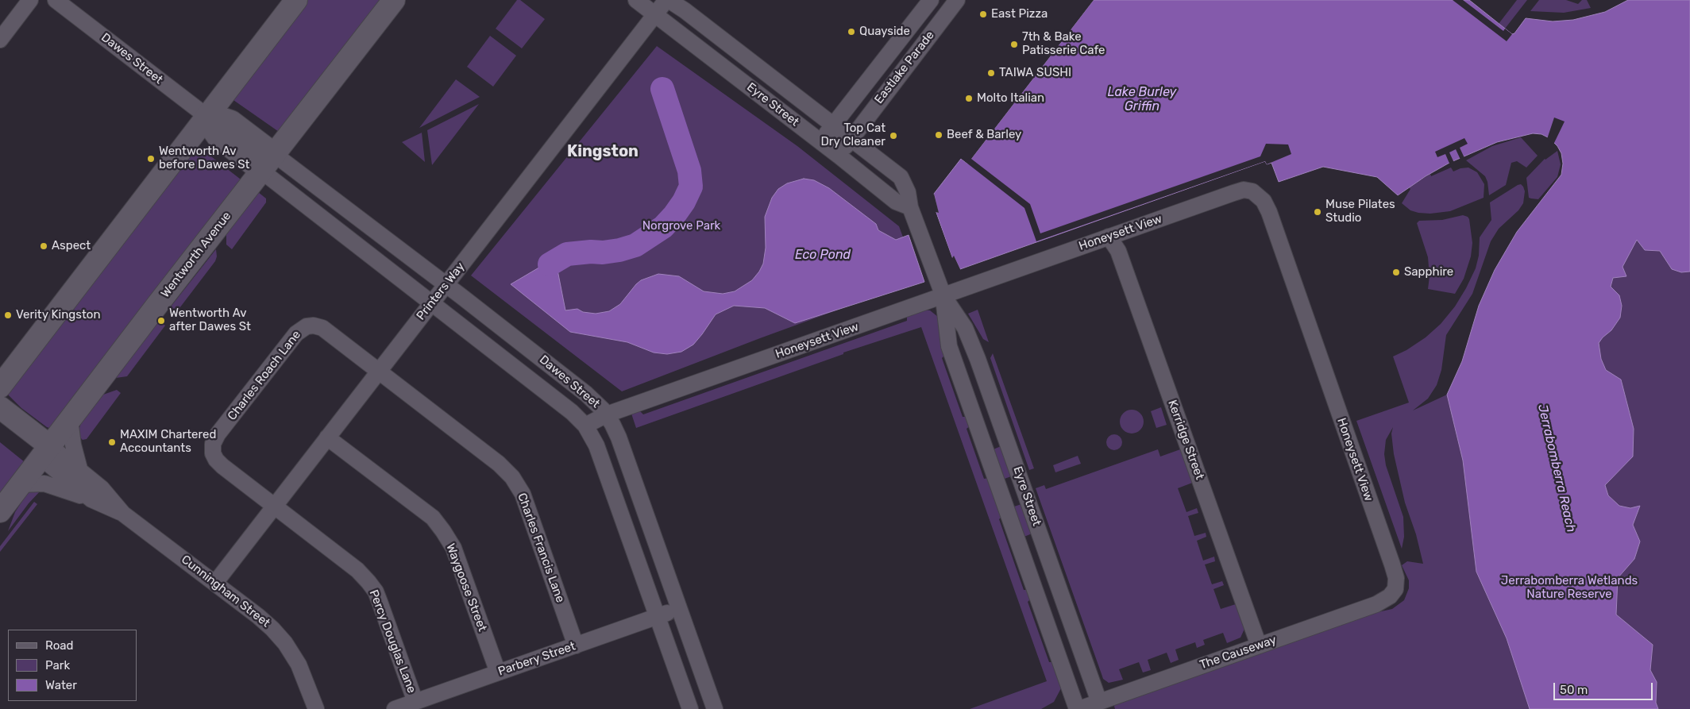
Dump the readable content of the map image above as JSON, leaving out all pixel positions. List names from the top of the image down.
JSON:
{
  "streets": {
    "main road": ["Wentworth Avenue", "Cunningham Street"],
    "street": [
      "Dawes Street",
      "Eastlake Parade",
      "Eyre Street",
      "Honeysett View",
      "Printers Way",
      "Charles Roach Lane",
      "Kerridge Street",
      "Charles Francis Lane",
      "Waygoose Street",
      "Percy Douglas Lane",
      "The Causeway",
      "Parbery Street"
    ]
  },
  "crossings": [
    ["Dawes Street", "Honeysett View"],
    ["Dawes Street", "Wentworth Avenue"],
    ["Dawes Street", "Printers Way"],
    ["Dawes Street", "Parbery Street"],
    ["Eastlake Parade", "Eyre Street"],
    ["Eyre Street", "Honeysett View"],
    ["Eyre Street", "Printers Way"],
    ["Eyre Street", "The Causeway"],
    ["Honeysett View", "Kerridge Street"],
    ["Honeysett View", "The Causeway"],
    ["Wentworth Avenue", "Cunningham Street"],
    ["Printers Way", "Charles Roach Lane"],
    ["Printers Way", "Charles Francis Lane"],
    ["Printers Way", "Waygoose Street"],
    ["Printers Way", "Cunningham Street"],
    ["Printers Way", "Percy Douglas Lane"],
    ["Charles Roach Lane", "Charles Francis Lane"],
    ["Charles Roach Lane", "Percy Douglas Lane"],
    ["Kerridge Street", "The Causeway"],
    ["Charles Francis Lane", "Parbery Street"],
    ["Waygoose Street", "Parbery Street"],
    ["Percy Douglas Lane", "Parbery Street"]
  ],
  "districts": ["Kingston"],
  "water": ["Lake Burley Griffin", "Eco Pond", "Jerrabomberra Reach"],
  "parks": ["Norgrove Park", "Jerrabomberra Wetlands Nature Reserve"],
  "places": [
    "East Pizza",
    "Quayside",
    "7th & Bake Patisserie Cafe",
    "TAIWA SUSHI",
    "Molto Italian",
    "Beef & Barley",
    "Top Cat Dry Cleaner",
    "Wentworth Av before Dawes St",
    "Muse Pilates Studio",
    "Aspect",
    "Sapphire",
    "Verity Kingston",
    "Wentworth Av after Dawes St",
    "MAXIM Chartered Accountants"
  ],
  "legend": ["Road", "Park", "Water"],
  "scale_bar": "50 m"
}
